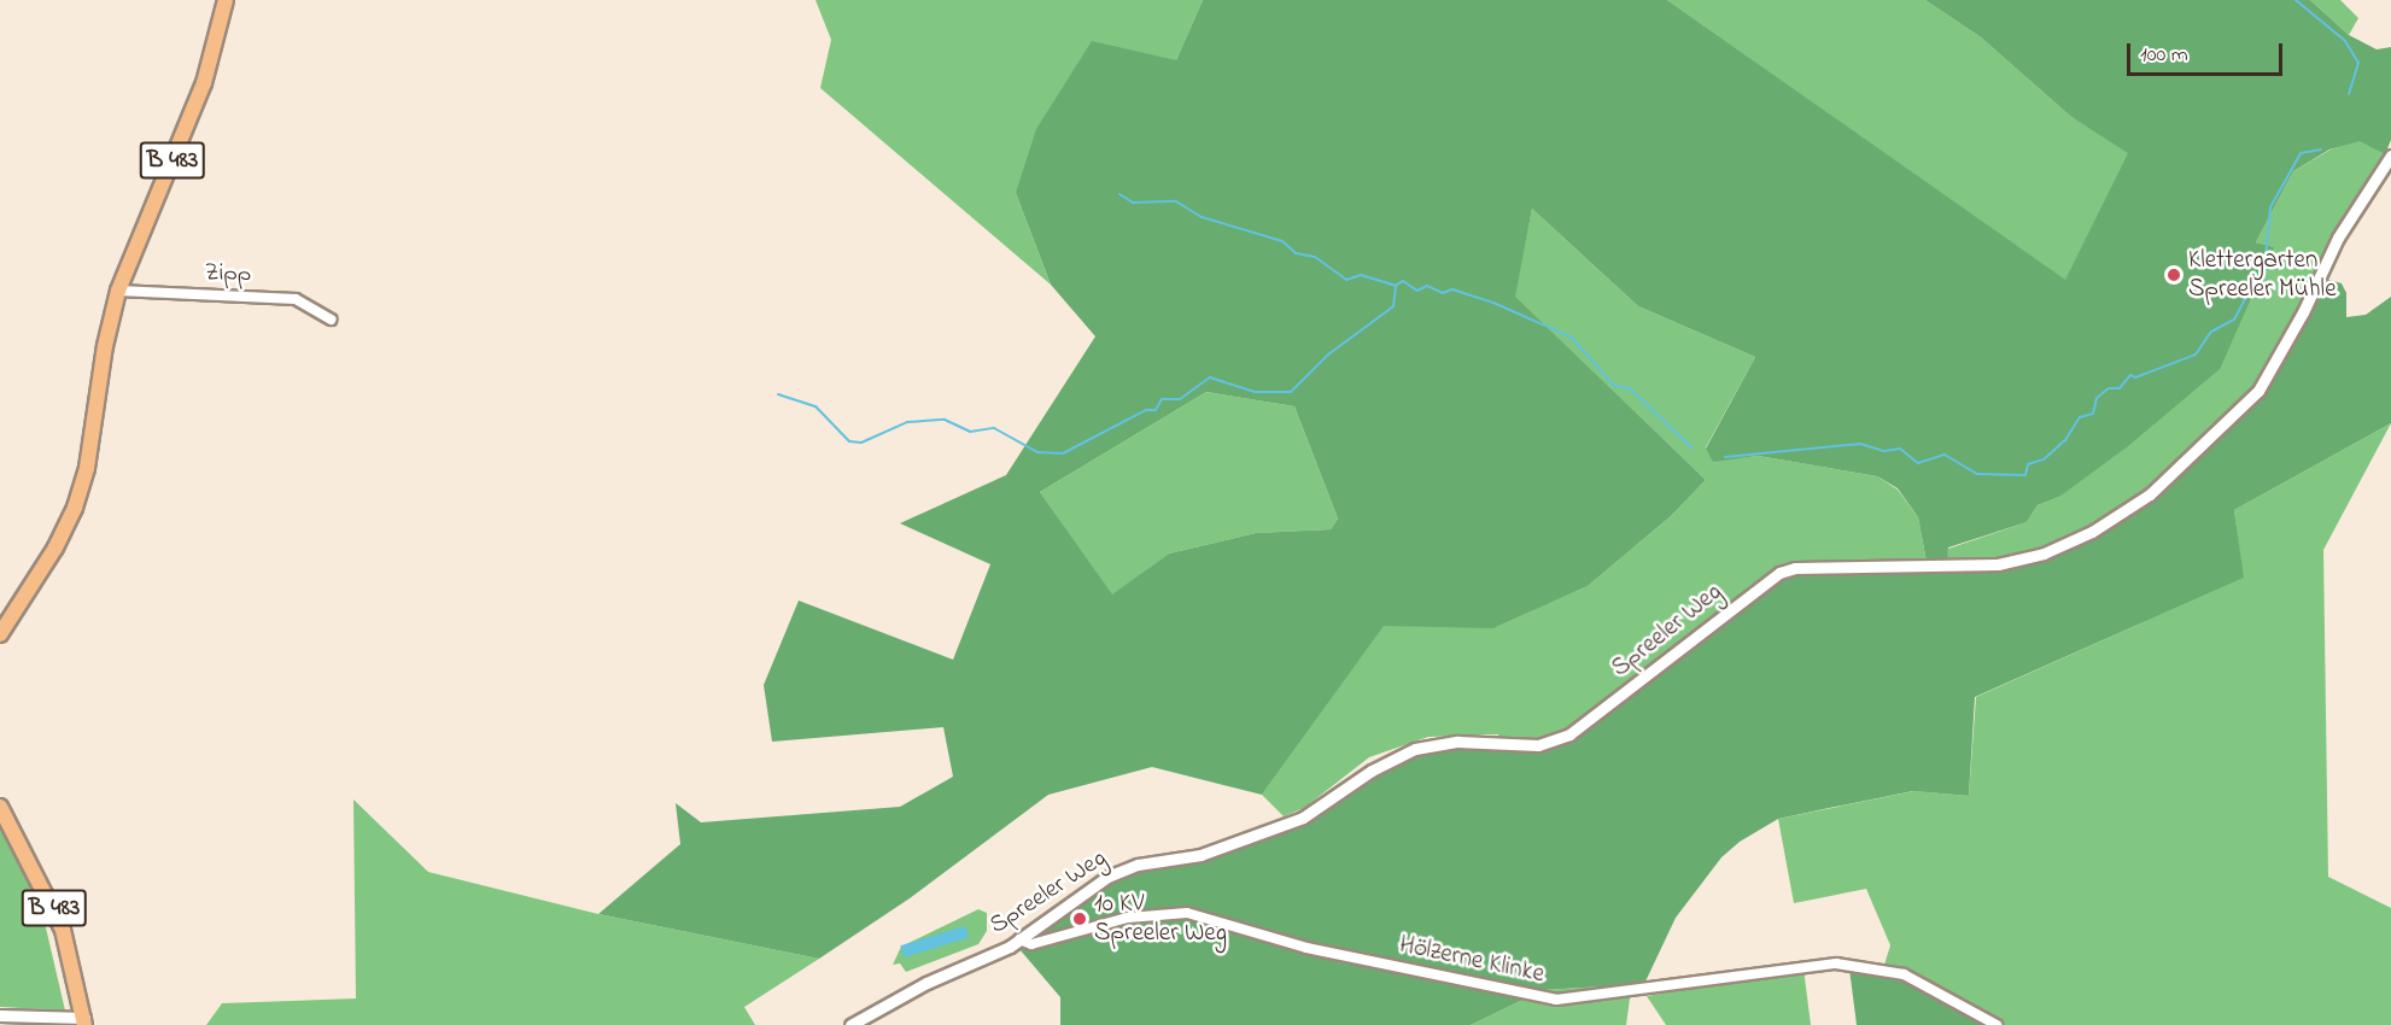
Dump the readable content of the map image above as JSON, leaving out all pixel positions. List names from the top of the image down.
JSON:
{
  "streets": {
    "main road": ["B 483"],
    "street": ["Zipp", "Spreeler Weg", "Hölzerne Klinke"]
  },
  "crossings": [
    ["B 483", "Zipp"],
    ["Spreeler Weg", "Hölzerne Klinke"]
  ],
  "places": ["Klettergarten Spreeler Mühle", "10 KV Spreeler Weg"],
  "scale_bar": "100 m"
}
